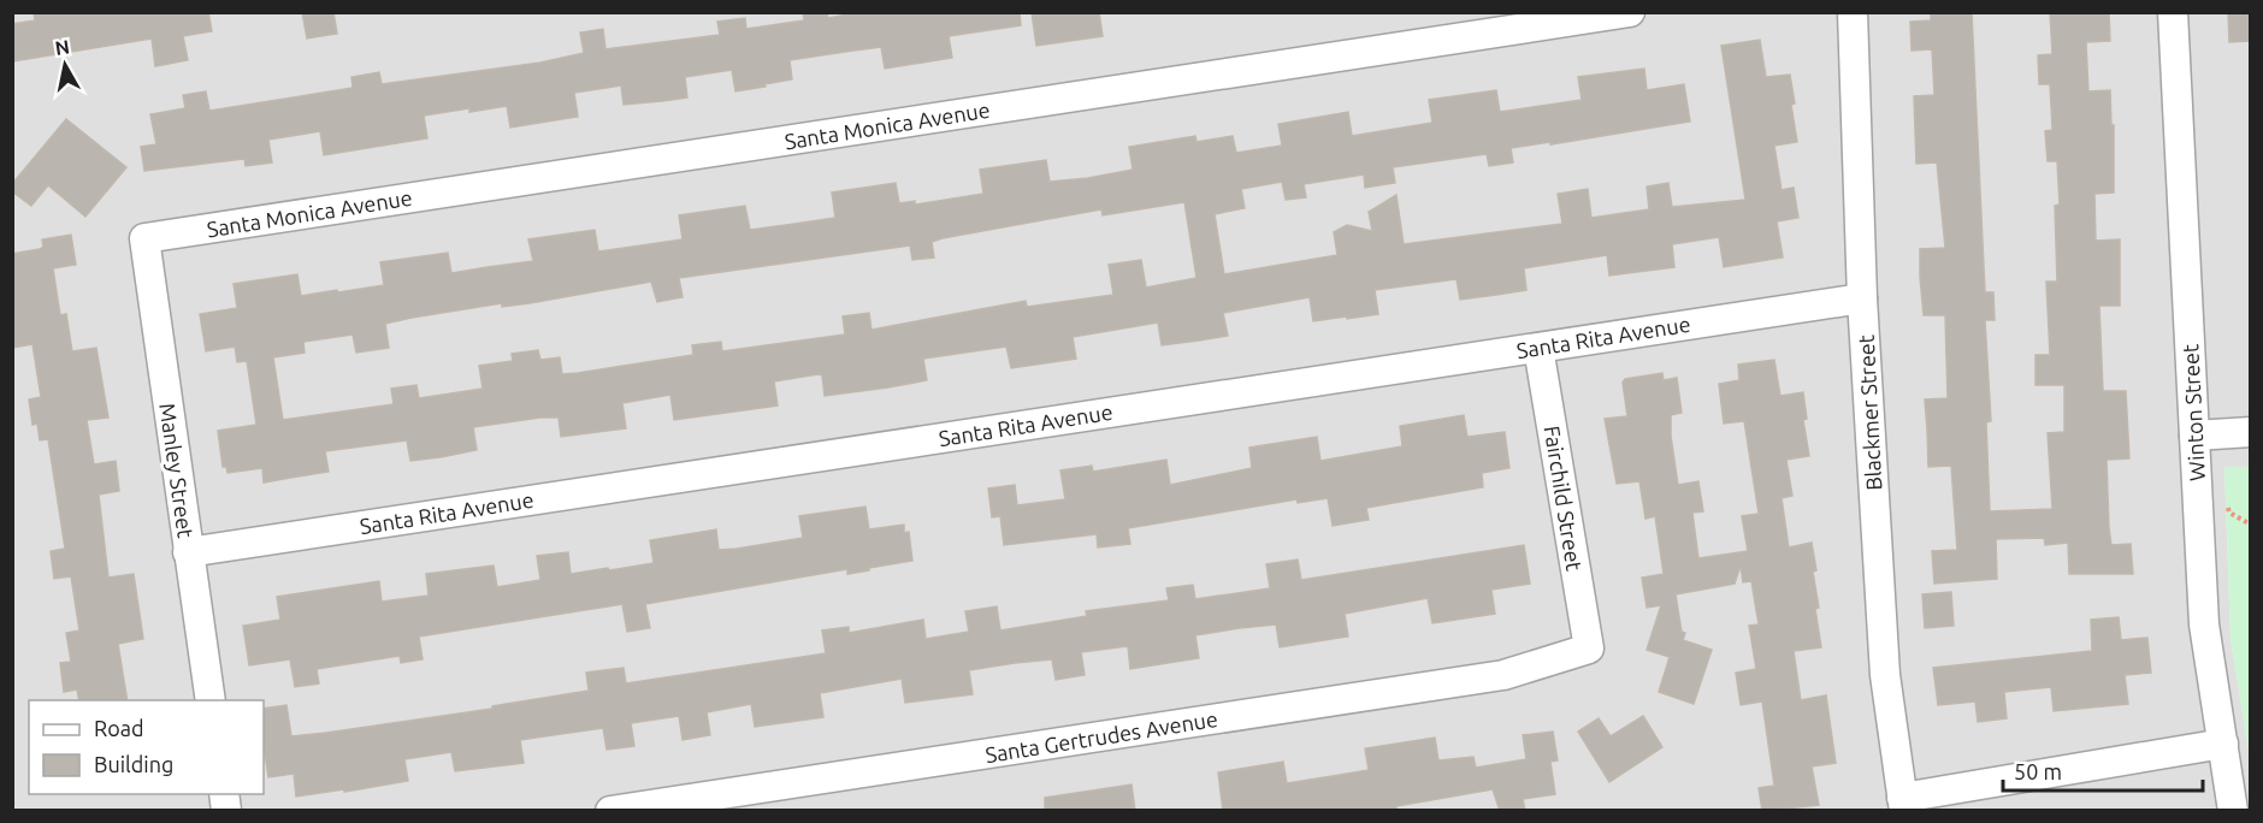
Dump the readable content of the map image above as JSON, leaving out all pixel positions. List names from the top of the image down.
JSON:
{
  "streets": {
    "street": [
      "Santa Monica Avenue",
      "Santa Rita Avenue",
      "Blackmer Street",
      "Winton Street",
      "Manley Street",
      "Fairchild Street",
      "Santa Gertrudes Avenue"
    ]
  },
  "crossings": [
    ["Santa Monica Avenue", "Manley Street"],
    ["Santa Rita Avenue", "Blackmer Street"],
    ["Santa Rita Avenue", "Manley Street"],
    ["Santa Rita Avenue", "Fairchild Street"],
    ["Fairchild Street", "Santa Gertrudes Avenue"]
  ],
  "legend": ["Road", "Building"],
  "scale_bar": "50 m",
  "north": "top"
}
